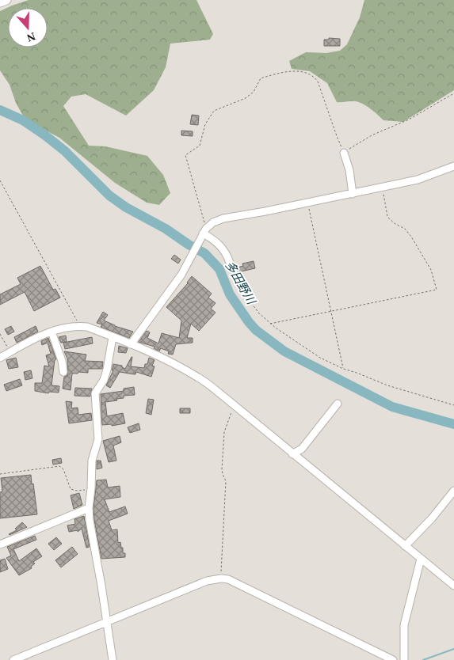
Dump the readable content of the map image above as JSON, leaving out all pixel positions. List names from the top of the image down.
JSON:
{
  "water": ["多田野川"],
  "north": "bottom"
}
